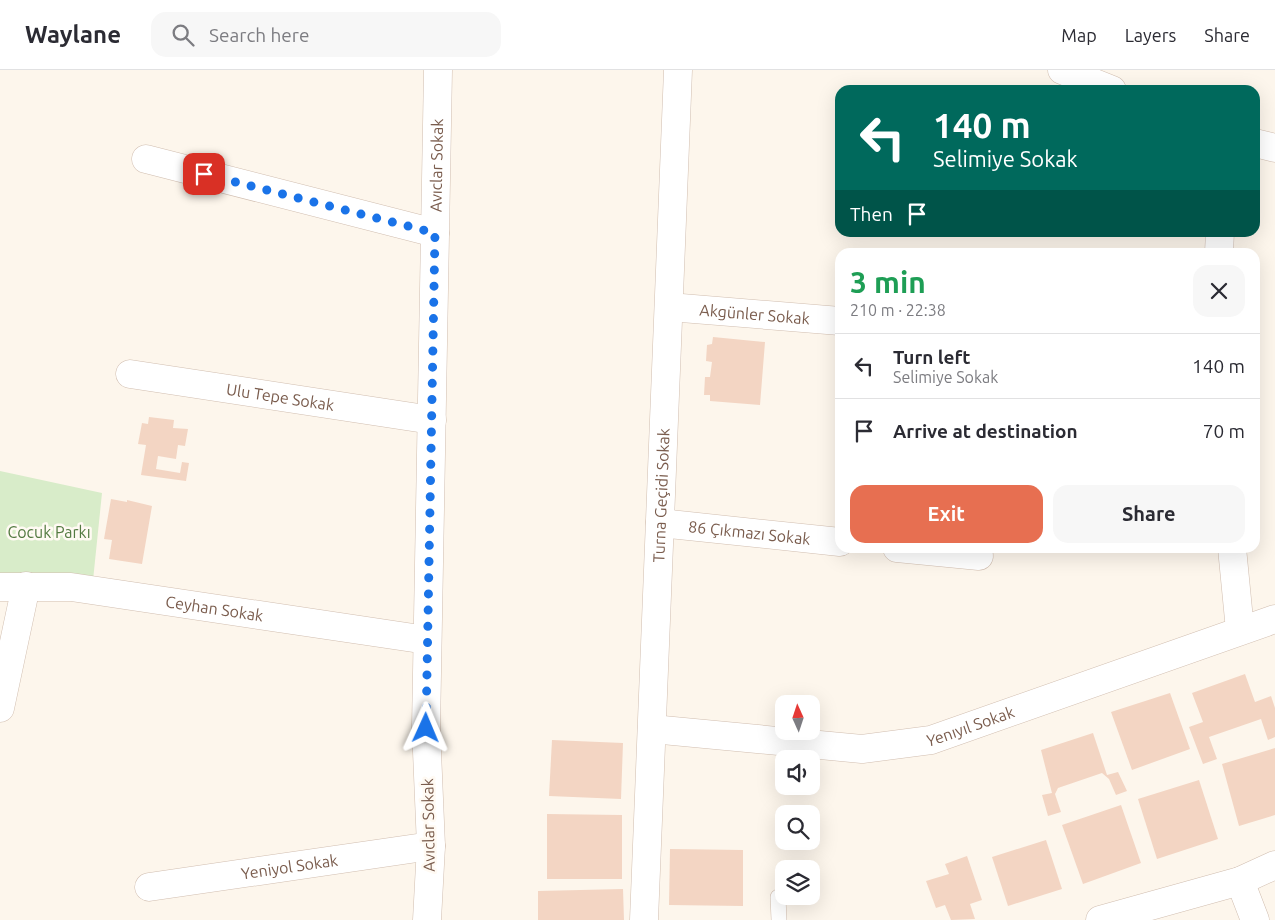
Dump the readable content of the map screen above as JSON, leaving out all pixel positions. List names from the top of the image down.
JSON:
{
  "streets": {
    "street": [
      "Avıclar Sokak",
      "Akgünler Sokak",
      "Ulu Tepe Sokak",
      "Turna Geçidi Sokak",
      "86 Çıkmazı Sokak",
      "Ceyhan Sokak",
      "Yenıyıl Sokak",
      "Yeniyol Sokak"
    ]
  },
  "crossings": [
    ["Avıclar Sokak", "Ulu Tepe Sokak"],
    ["Avıclar Sokak", "Ceyhan Sokak"],
    ["Avıclar Sokak", "Yeniyol Sokak"],
    ["Akgünler Sokak", "Turna Geçidi Sokak"],
    ["Turna Geçidi Sokak", "86 Çıkmazı Sokak"],
    ["Turna Geçidi Sokak", "Yenıyıl Sokak"]
  ],
  "parks": ["Cocuk Parkı"],
  "north": "top",
  "page": {
    "header": "Waylane",
    "search": "Search here",
    "nav": ["Map", "Layers", "Share"],
    "turn": ["140 m", "Selimiye Sokak"],
    "then": "Then",
    "heading": ["3 min", "210 m · 22:38"],
    "list": [
      {
        "name": "Turn left",
        "note": "Selimiye Sokak",
        "value": "140 m"
      },
      {
        "name": "Arrive at destination",
        "value": "70 m"
      }
    ],
    "buttons": ["Exit", "Share"]
  }
}
